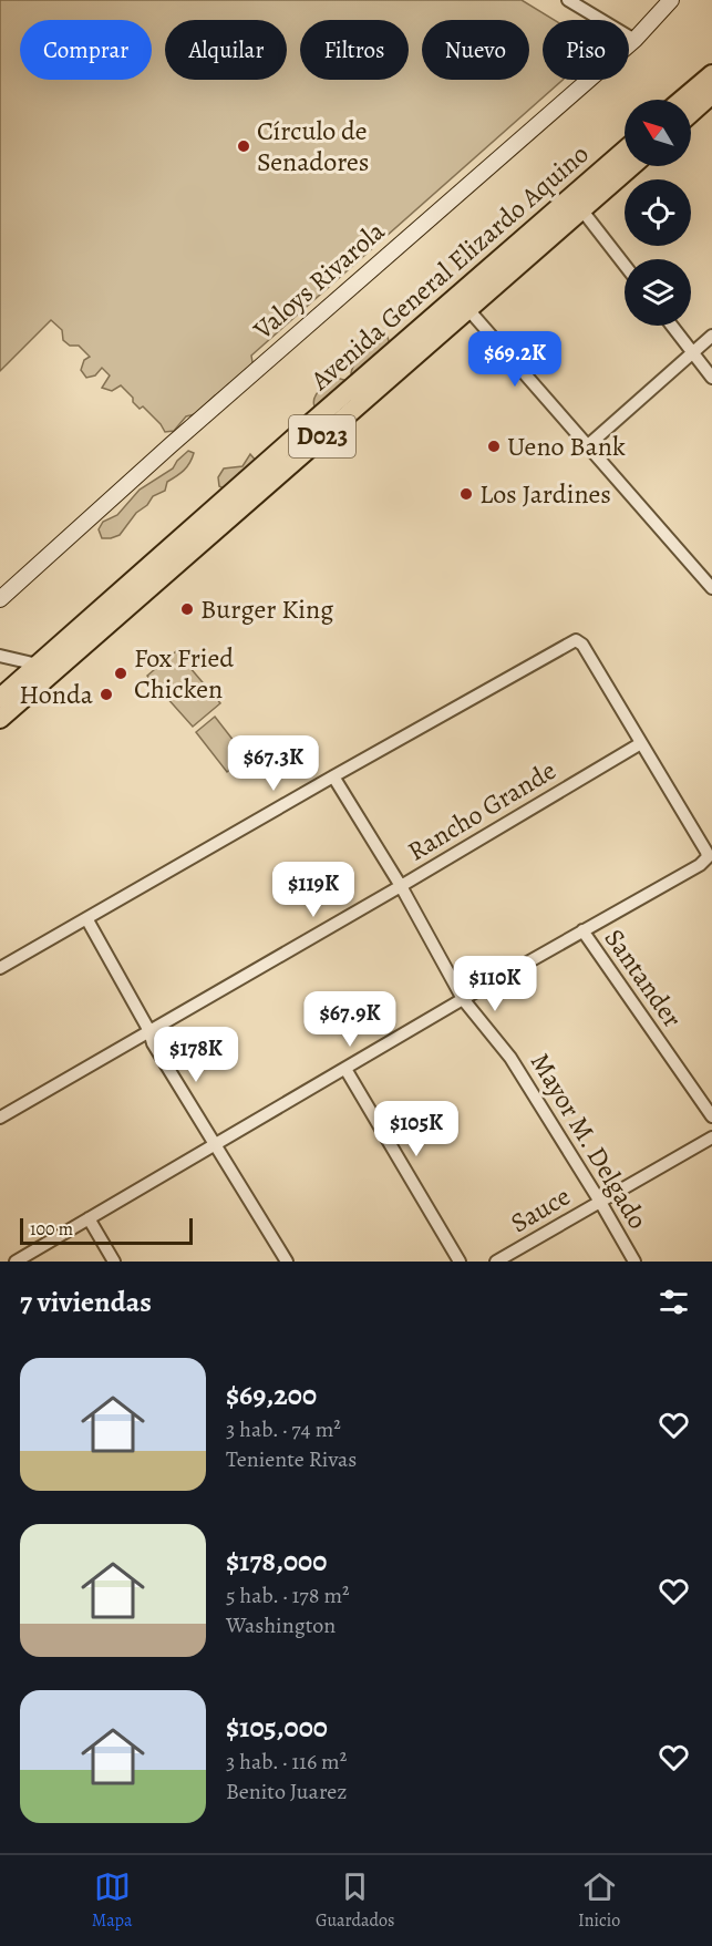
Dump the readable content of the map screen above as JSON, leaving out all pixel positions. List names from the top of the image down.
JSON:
{
  "streets": {
    "main road": ["Avenida General Elizardo Aquino", "D023"],
    "street": [
      "Valoys Rivarola",
      "Rancho Grande",
      "Santander",
      "Mayor M. Delgado",
      "Sauce"
    ]
  },
  "crossings": [
    ["Rancho Grande", "Mayor M. Delgado"],
    ["Mayor M. Delgado", "Sauce"]
  ],
  "places": [
    "Círculo de Senadores",
    "Ueno Bank",
    "Los Jardines",
    "Burger King",
    "Fox Fried Chicken",
    "Honda"
  ],
  "scale_bar": "100 m",
  "north": "top left",
  "page": {
    "chip": [
      "Comprar",
      "Alquilar",
      "Filtros",
      "Nuevo",
      "Piso"
    ],
    "price": [
      "$69.2K",
      "$67.3K",
      "$119K",
      "$110K",
      "$67.9K",
      "$178K",
      "$105K"
    ],
    "scale": "100 m",
    "heading": "7 viviendas",
    "list": [
      {
        "name": "$69,200",
        "note": "3 hab. · 74 m² · Teniente Rivas"
      },
      {
        "name": "$178,000",
        "note": "5 hab. · 178 m² · Washington"
      },
      {
        "name": "$105,000",
        "note": "3 hab. · 116 m² · Benito Juarez"
      }
    ],
    "tabs": ["Mapa", "Guardados", "Inicio"]
  }
}
